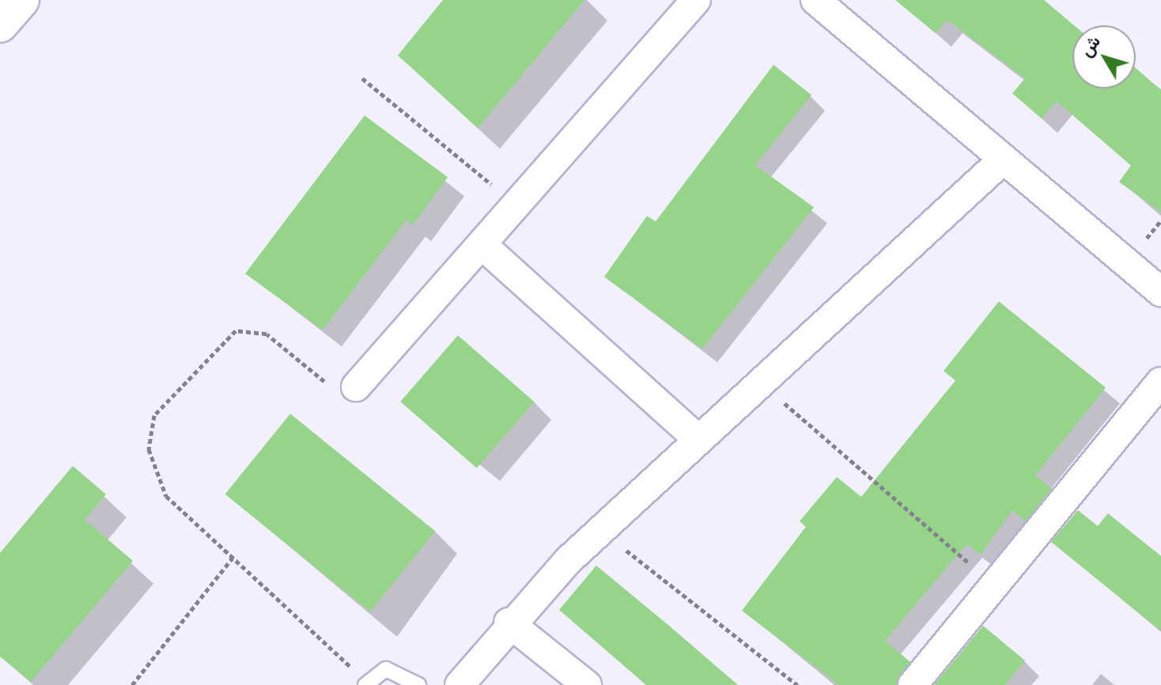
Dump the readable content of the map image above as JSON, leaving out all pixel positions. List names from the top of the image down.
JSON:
{
  "north": "top left"
}
